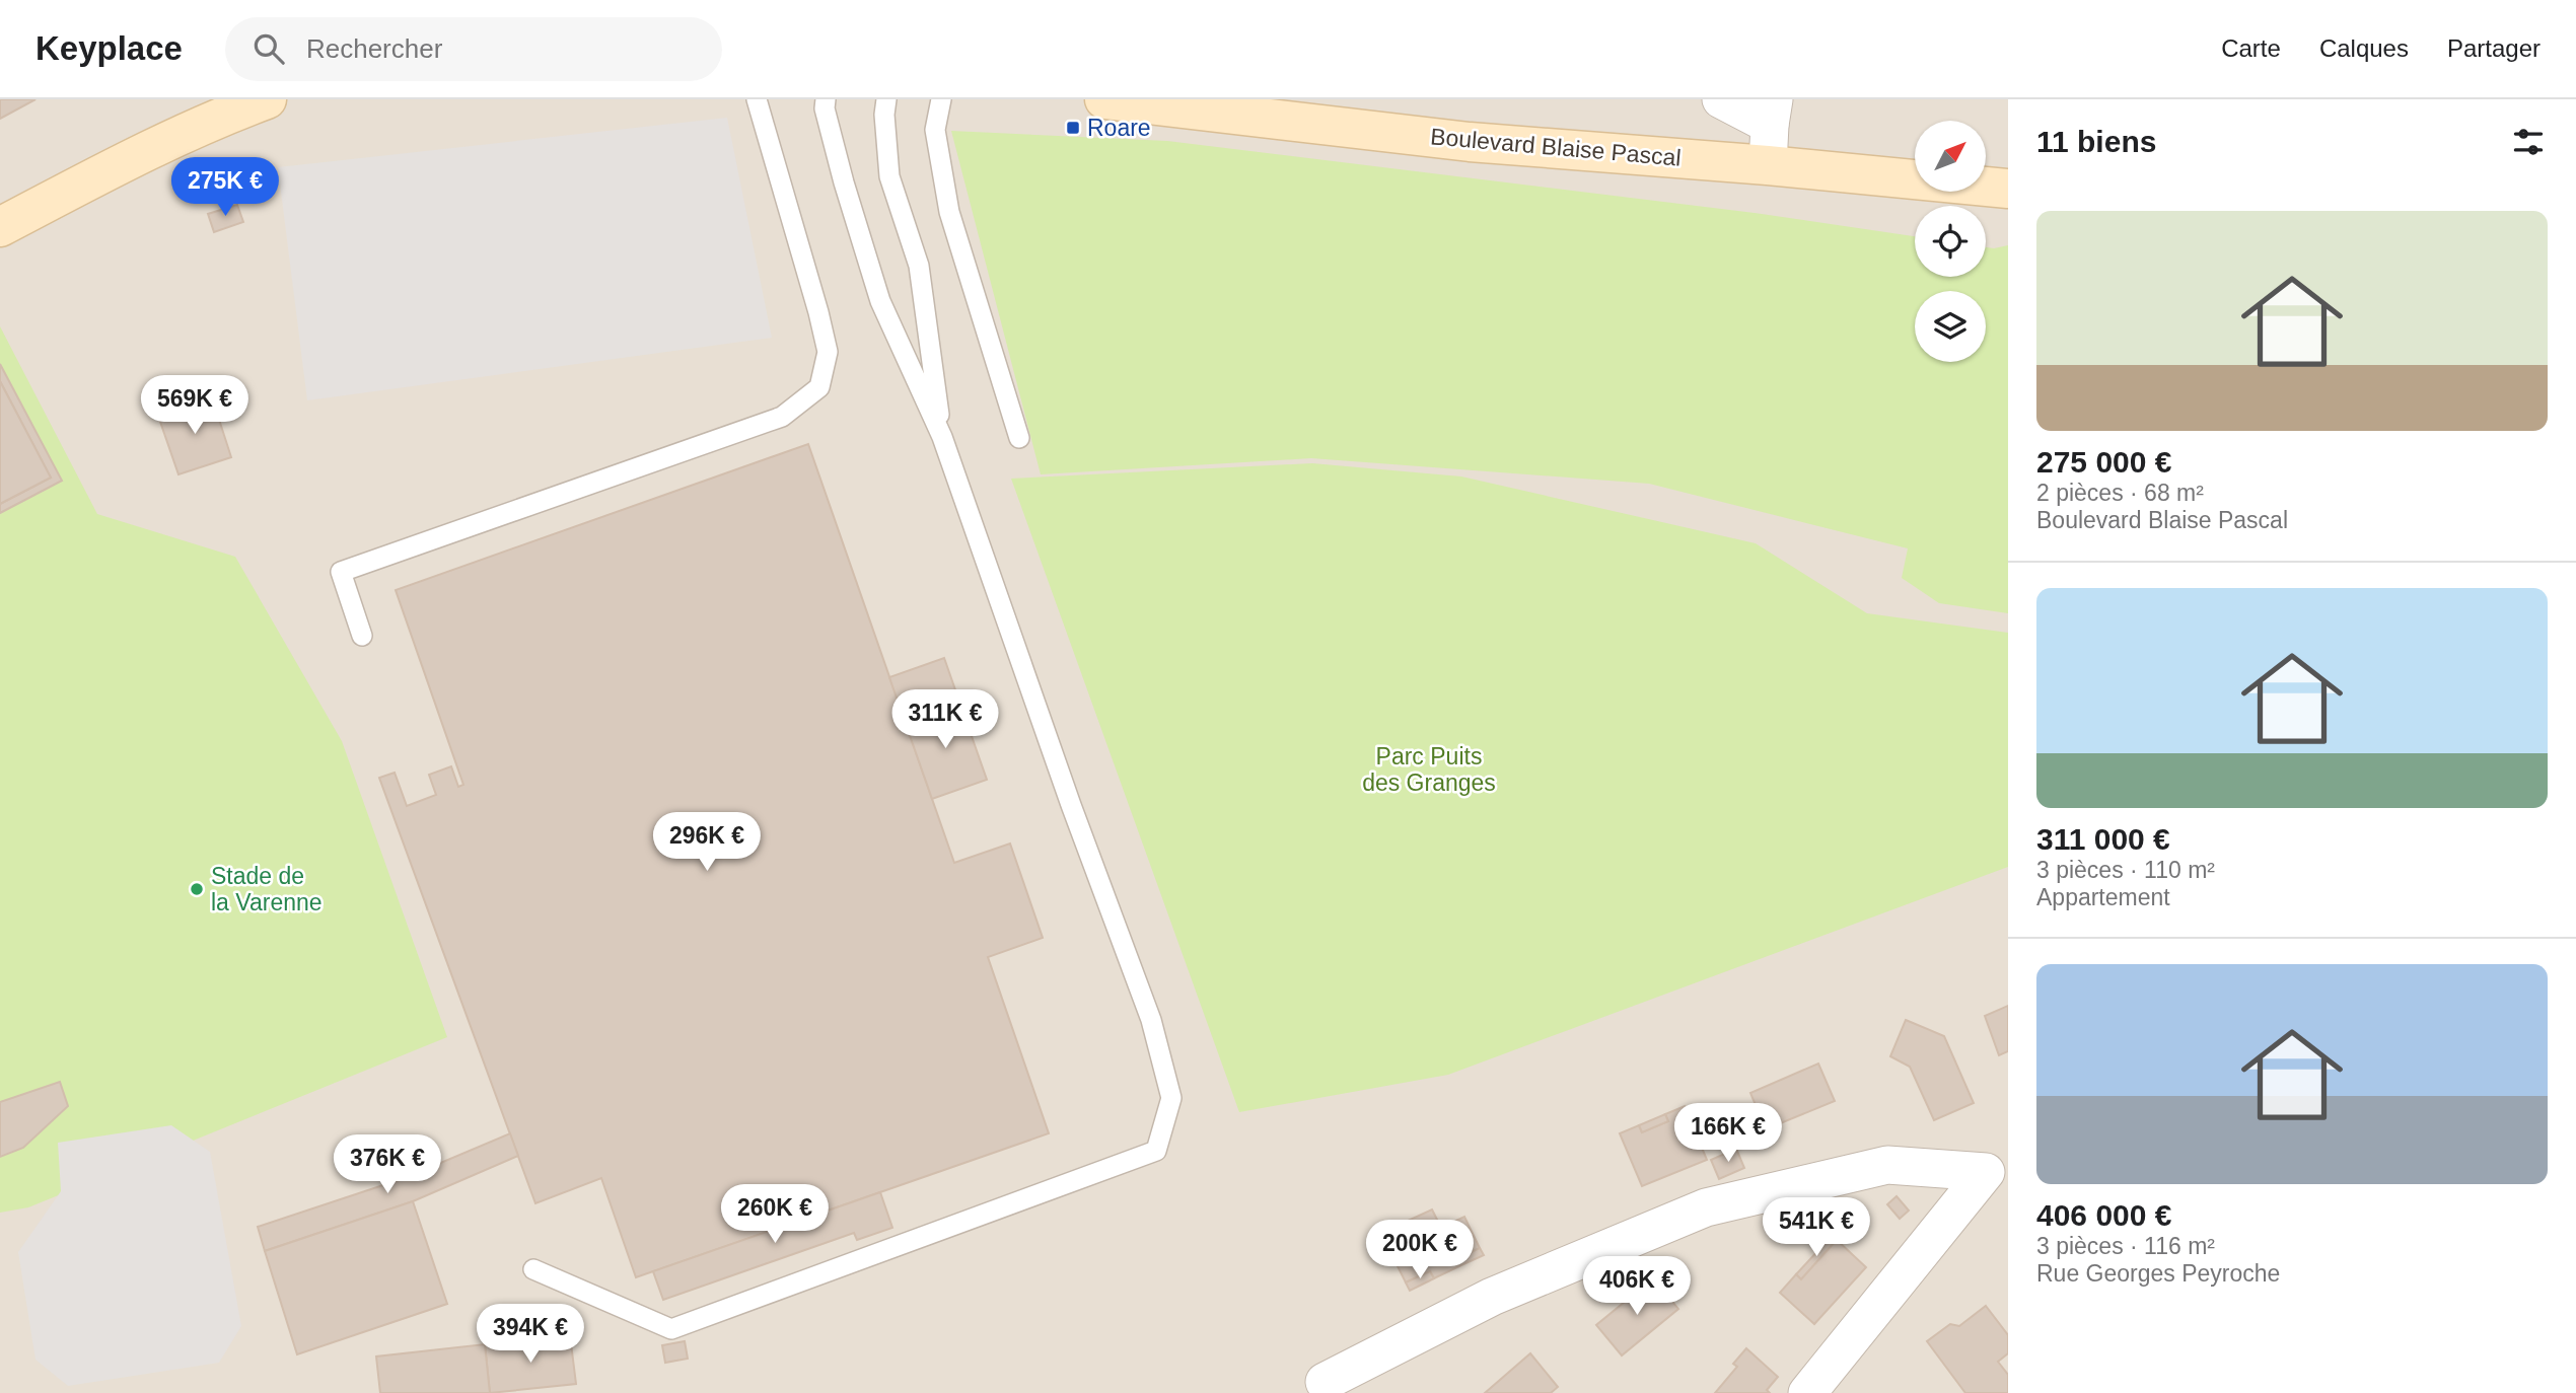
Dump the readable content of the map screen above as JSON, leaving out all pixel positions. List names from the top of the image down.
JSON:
{
  "streets": {
    "main road": ["Boulevard Blaise Pascal"]
  },
  "parks": ["Parc Puits des Granges"],
  "places": {
    "transit": ["Roare"],
    "other": ["Stade de la Varenne"]
  },
  "north": "top right",
  "page": {
    "header": "Keyplace",
    "search": "Rechercher",
    "nav": ["Carte", "Calques", "Partager"],
    "heading": "11 biens",
    "price": [
      "275K €",
      "569K €",
      "311K €",
      "296K €",
      "166K €",
      "376K €",
      "260K €",
      "541K €",
      "200K €",
      "406K €",
      "394K €"
    ],
    "list": [
      {
        "name": "275 000 €",
        "note": "2 pièces · 68 m² · Boulevard Blaise Pascal"
      },
      {
        "name": "311 000 €",
        "note": "3 pièces · 110 m² · Appartement"
      },
      {
        "name": "406 000 €",
        "note": "3 pièces · 116 m² · Rue Georges Peyroche"
      }
    ]
  }
}
